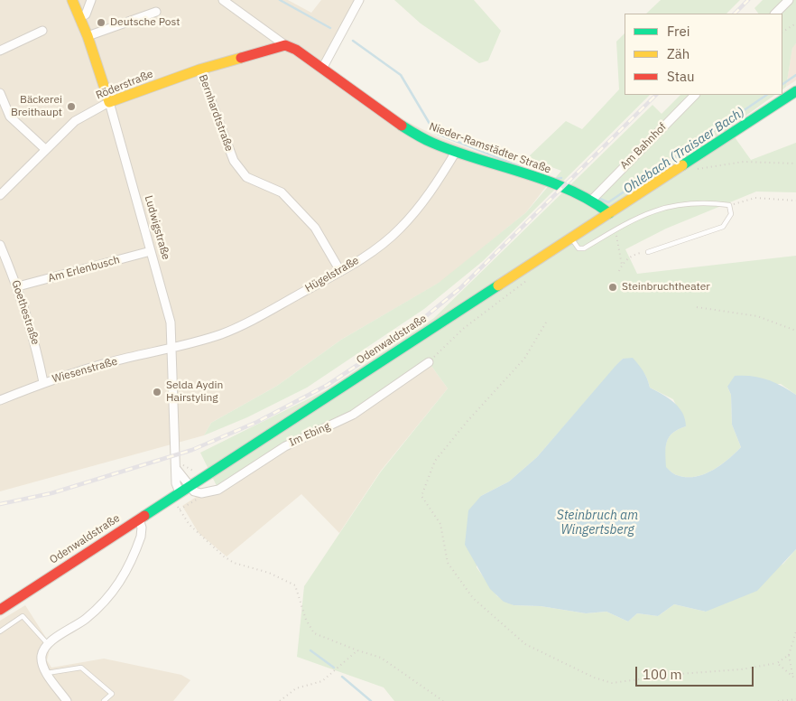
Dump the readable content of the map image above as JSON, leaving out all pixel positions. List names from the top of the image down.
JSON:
{
  "streets": {
    "main road": [
      "Röderstraße",
      "Nieder-Ramstädter Straße",
      "Ludwigstraße",
      "Odenwaldstraße"
    ],
    "street": [
      "Bernhardtstraße",
      "Am Bahnhof",
      "Am Erlenbusch",
      "Hügelstraße",
      "Goethestraße",
      "Wiesenstraße",
      "Im Ebing"
    ]
  },
  "crossings": [
    ["Röderstraße", "Bernhardtstraße"],
    ["Röderstraße", "Nieder-Ramstädter Straße"],
    ["Röderstraße", "Ludwigstraße"],
    ["Bernhardtstraße", "Hügelstraße"],
    ["Am Bahnhof", "Nieder-Ramstädter Straße"],
    ["Nieder-Ramstädter Straße", "Hügelstraße"],
    ["Nieder-Ramstädter Straße", "Odenwaldstraße"],
    ["Ludwigstraße", "Am Erlenbusch"],
    ["Ludwigstraße", "Hügelstraße"],
    ["Ludwigstraße", "Odenwaldstraße"],
    ["Ludwigstraße", "Wiesenstraße"],
    ["Ludwigstraße", "Im Ebing"],
    ["Am Erlenbusch", "Goethestraße"],
    ["Hügelstraße", "Wiesenstraße"],
    ["Goethestraße", "Wiesenstraße"],
    ["Odenwaldstraße", "Im Ebing"]
  ],
  "water": ["Ohlebach (Traisaer Bach)", "Steinbruch am Wingertsberg"],
  "places": [
    "Deutsche Post",
    "Bäckerei Breithaupt",
    "Steinbruchtheater",
    "Selda Aydin Hairstyling"
  ],
  "legend": ["Frei", "Zäh", "Stau"],
  "scale_bar": "100 m"
}
